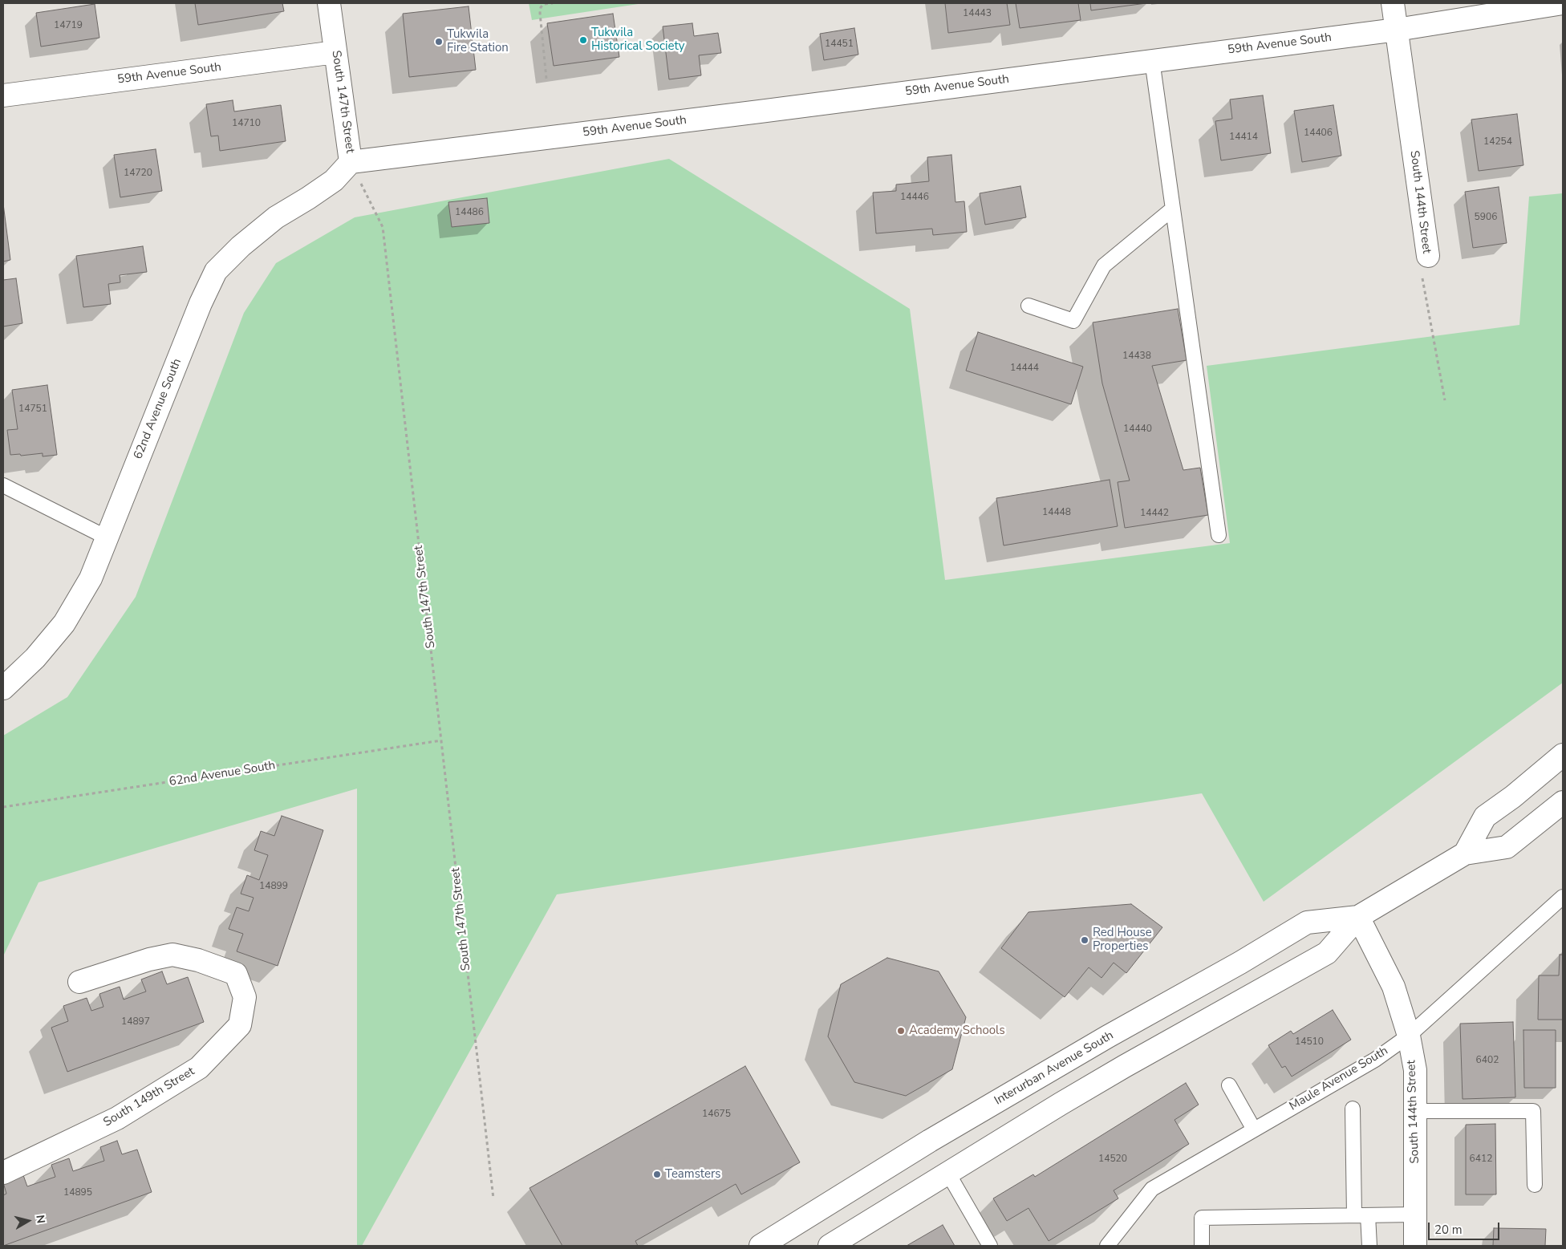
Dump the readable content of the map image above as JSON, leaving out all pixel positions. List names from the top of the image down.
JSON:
{
  "streets": {
    "street": [
      "59th Avenue South",
      "South 147th Street",
      "South 144th Street",
      "62nd Avenue South",
      "Interurban Avenue South",
      "South 149th Street"
    ],
    "lane": ["Maule Avenue South"]
  },
  "crossings": [
    ["59th Avenue South", "South 147th Street"],
    ["59th Avenue South", "South 144th Street"],
    ["59th Avenue South", "62nd Avenue South"],
    ["South 147th Street", "62nd Avenue South"],
    ["South 144th Street", "Interurban Avenue South"],
    ["South 144th Street", "Maule Avenue South"]
  ],
  "places": [
    "Tukwila Historical Society",
    "Tukwila Fire Station",
    "Red House Properties",
    "Academy Schools",
    "Teamsters"
  ],
  "house_numbers": [
    "14443",
    "14719",
    "14451",
    "14710",
    "14406",
    "14414",
    "14254",
    "14720",
    "14446",
    "14486",
    "5906",
    "14438",
    "14444",
    "14751",
    "14440",
    "14448",
    "14442",
    "14899",
    "14897",
    "14510",
    "6402",
    "14675",
    "14520",
    "6412",
    "14895"
  ],
  "scale_bar": "20 m",
  "north": "right"
}
